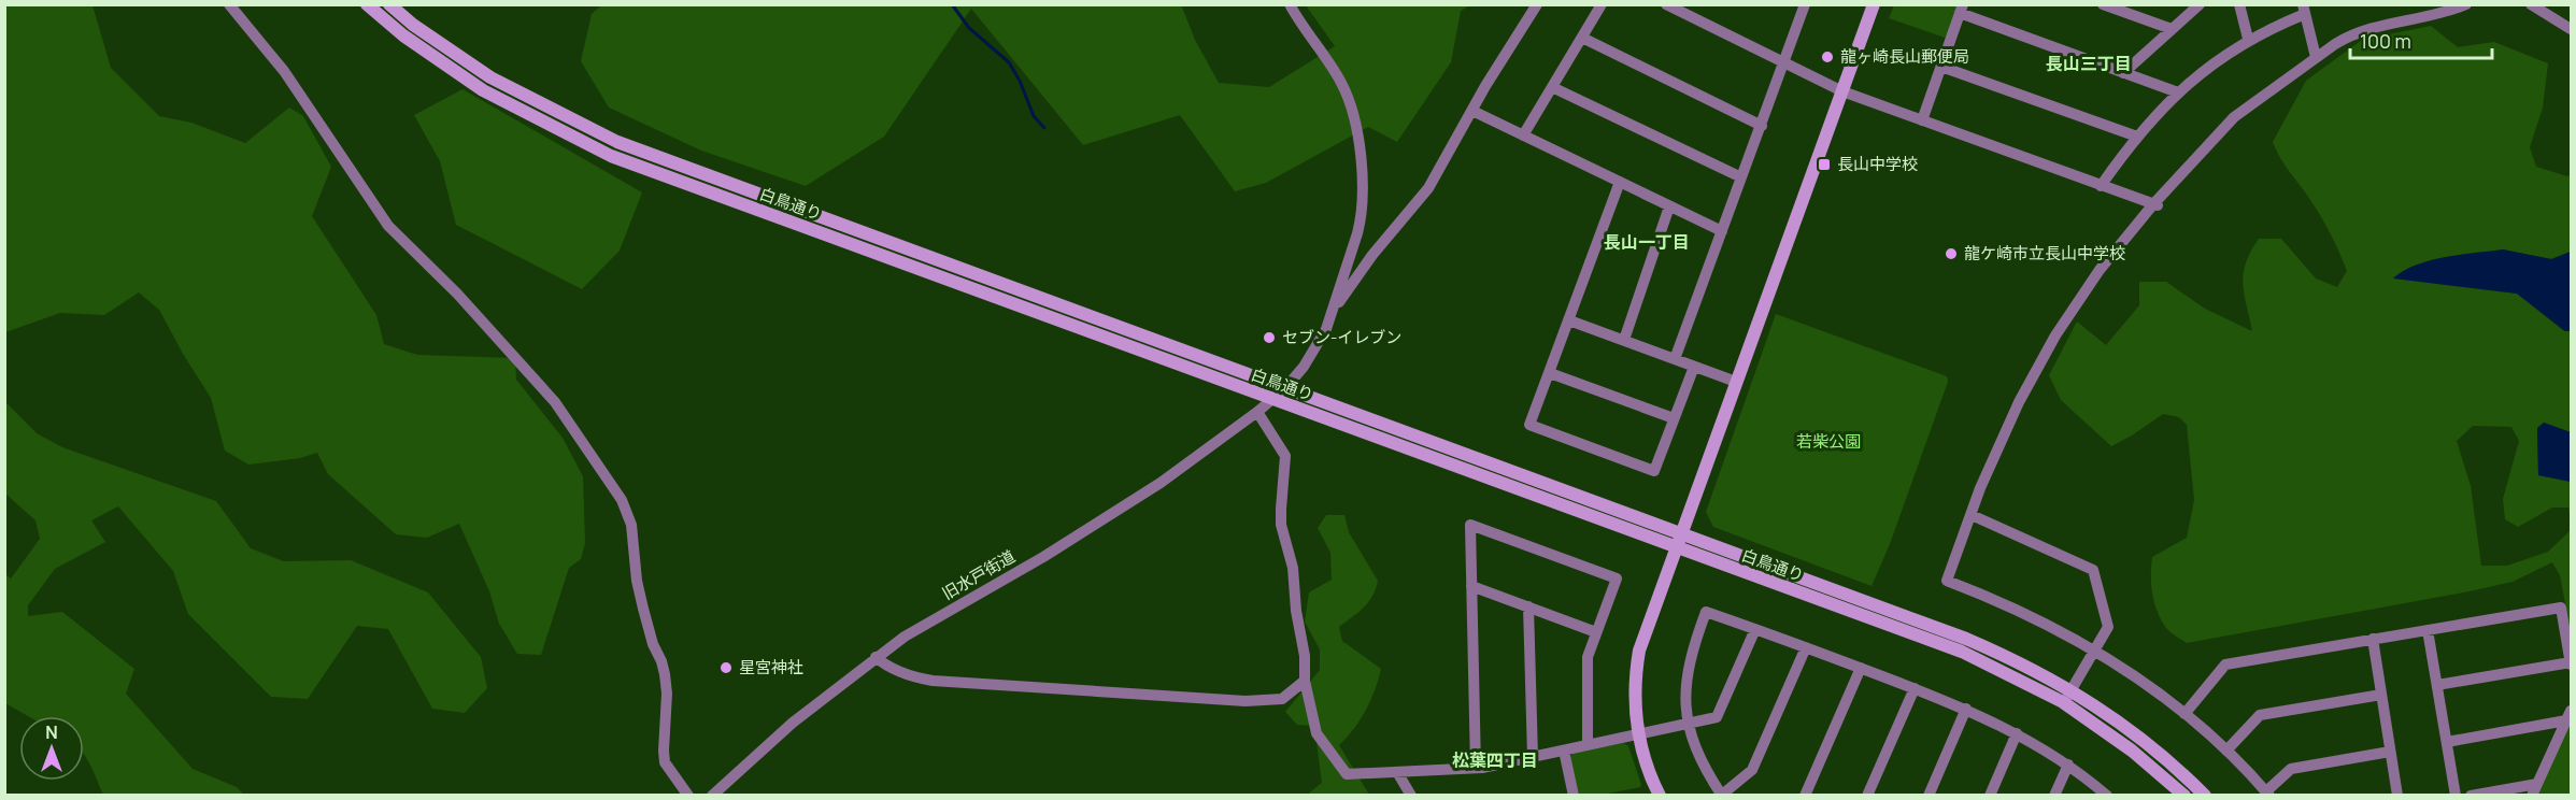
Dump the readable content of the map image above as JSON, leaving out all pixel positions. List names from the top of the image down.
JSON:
{
  "streets": {
    "main road": ["白鳥通り"],
    "street": ["旧水戸街道"]
  },
  "crossings": [
    ["白鳥通り", "旧水戸街道"]
  ],
  "districts": ["長山三丁目", "長山一丁目", "松葉四丁目"],
  "parks": ["若柴公園"],
  "places": {
    "other": [
      "龍ヶ崎長山郵便局",
      "龍ケ崎市立長山中学校",
      "セブン-イレブン",
      "星宮神社"
    ],
    "transit": ["長山中学校"]
  },
  "scale_bar": "100 m",
  "north": "top"
}
